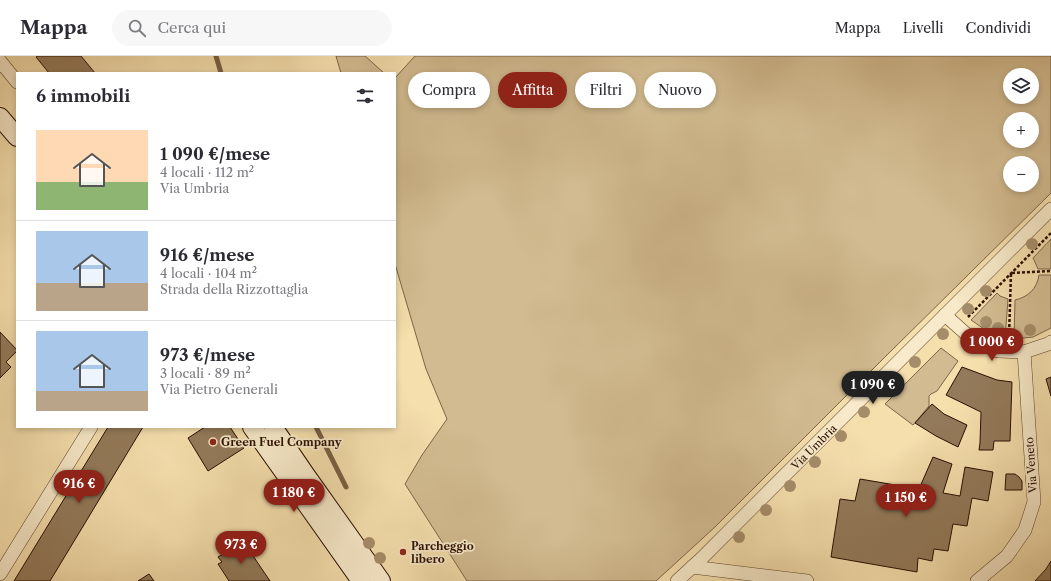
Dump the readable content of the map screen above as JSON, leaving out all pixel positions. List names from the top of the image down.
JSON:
{
  "streets": {
    "street": ["Via Umbria", "Via Veneto"]
  },
  "places": ["Green Fuel Company", "Parcheggio libero"],
  "page": {
    "header": "Mappa",
    "search": "Cerca qui",
    "nav": ["Mappa", "Livelli", "Condividi"],
    "map_buttons": ["+", "−"],
    "chip": [
      "Compra",
      "Affitta",
      "Filtri",
      "Nuovo"
    ],
    "heading": "6 immobili",
    "list": [
      {
        "name": "1 090 €/mese",
        "note": "4 locali · 112 m² · Via Umbria"
      },
      {
        "name": "916 €/mese",
        "note": "4 locali · 104 m² · Strada della Rizzottaglia"
      },
      {
        "name": "973 €/mese",
        "note": "3 locali · 89 m² · Via Pietro Generali"
      }
    ],
    "price": [
      "1 000 €",
      "1 090 €",
      "916 €",
      "1 180 €",
      "1 150 €",
      "973 €"
    ]
  }
}
